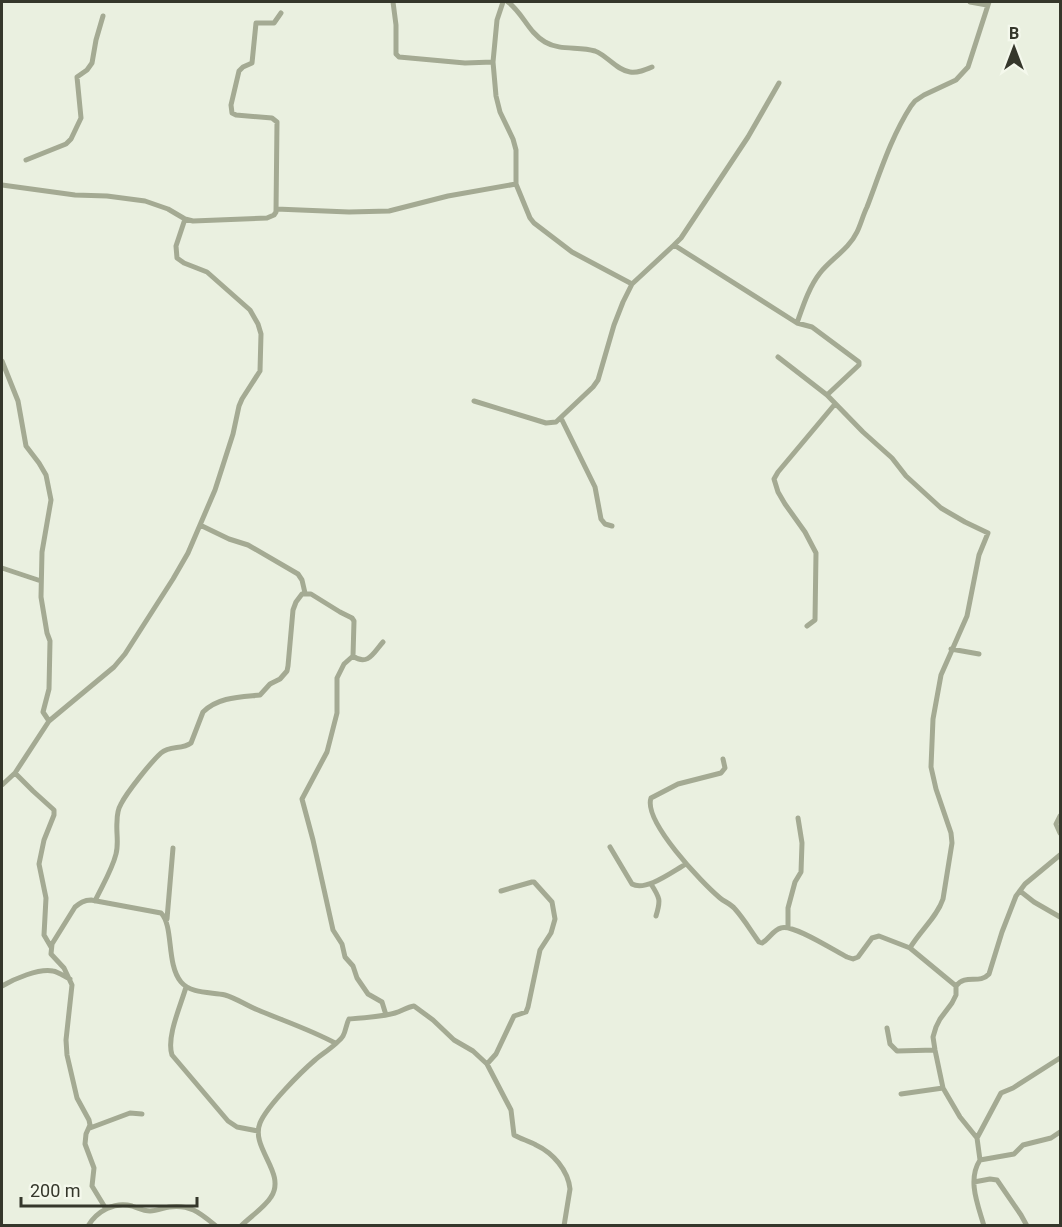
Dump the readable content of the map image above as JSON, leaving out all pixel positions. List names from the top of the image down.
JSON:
{
  "scale_bar": "200 m",
  "north": "top"
}
